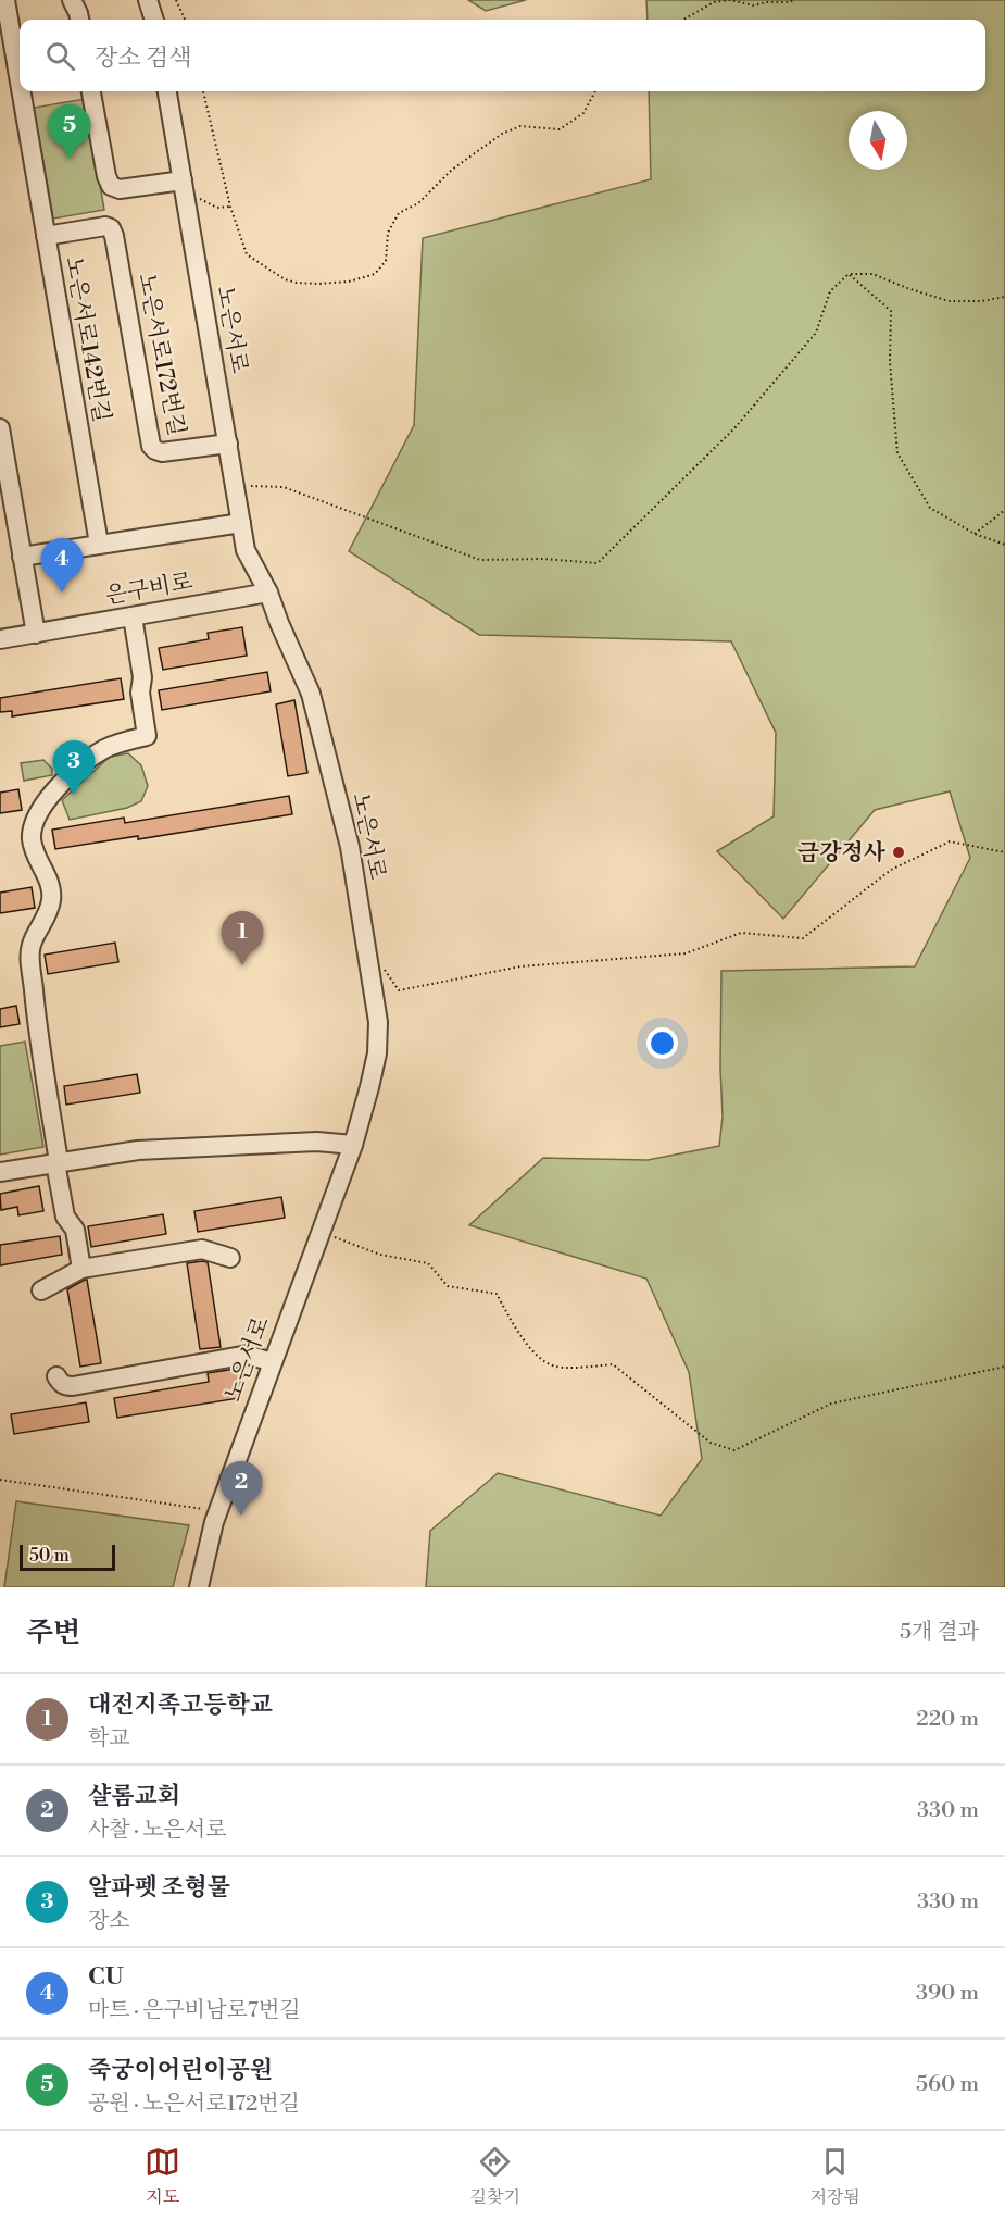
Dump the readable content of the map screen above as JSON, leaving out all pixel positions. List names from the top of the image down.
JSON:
{
  "streets": {
    "street": [
      "노은서로",
      "노은서로142번길",
      "노은서로172번길",
      "은구비로"
    ]
  },
  "crossings": [
    ["노은서로", "노은서로172번길"],
    ["노은서로", "은구비로"],
    ["노은서로142번길", "노은서로172번길"]
  ],
  "places": ["금강정사"],
  "scale_bar": "50 m",
  "north": "bottom",
  "page": {
    "search": "장소 검색",
    "pins": [
      "5",
      "4",
      "3",
      "1",
      "2"
    ],
    "scale": "50 m",
    "heading": ["주변", "5개 결과"],
    "list": [
      {
        "mark": "1",
        "name": "대전지족고등학교",
        "note": "학교",
        "value": "220 m"
      },
      {
        "mark": "2",
        "name": "샬롬교회",
        "note": "사찰 · 노은서로",
        "value": "330 m"
      },
      {
        "mark": "3",
        "name": "알파펫 조형물",
        "note": "장소",
        "value": "330 m"
      },
      {
        "mark": "4",
        "name": "CU",
        "note": "마트 · 은구비남로7번길",
        "value": "390 m"
      },
      {
        "mark": "5",
        "name": "죽궁이어린이공원",
        "note": "공원 · 노은서로172번길",
        "value": "560 m"
      }
    ],
    "nav": ["지도", "길찾기", "저장됨"]
  }
}
